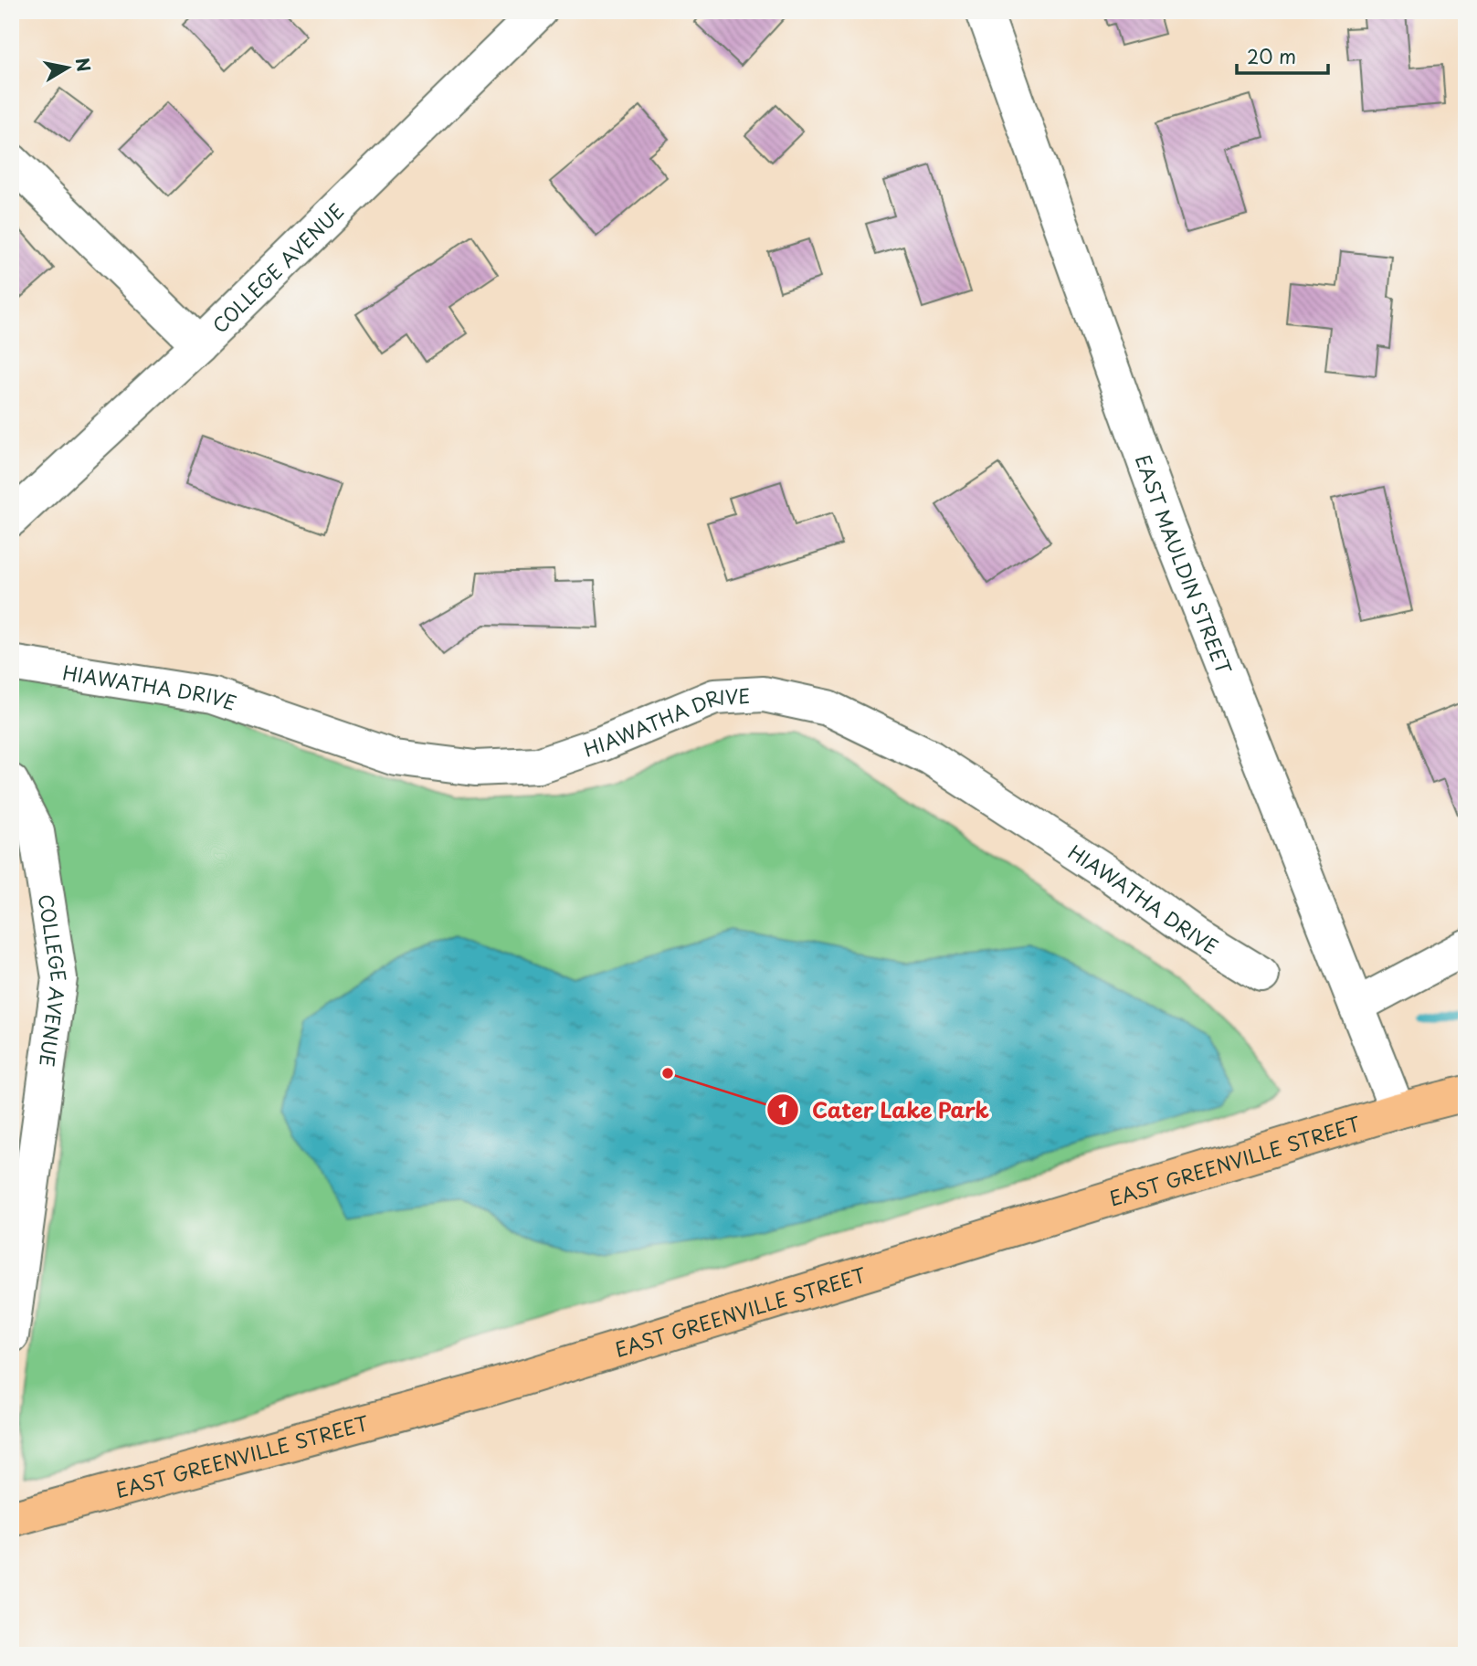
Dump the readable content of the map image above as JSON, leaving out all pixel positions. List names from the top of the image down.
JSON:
{
  "streets": {
    "main road": ["EAST GREENVILLE STREET"],
    "street": ["COLLEGE AVENUE", "EAST MAULDIN STREET", "HIAWATHA DRIVE"]
  },
  "crossings": [
    ["EAST MAULDIN STREET", "EAST GREENVILLE STREET"]
  ],
  "places": ["Cater Lake Park"],
  "scale_bar": "20 m",
  "north": "right"
}
